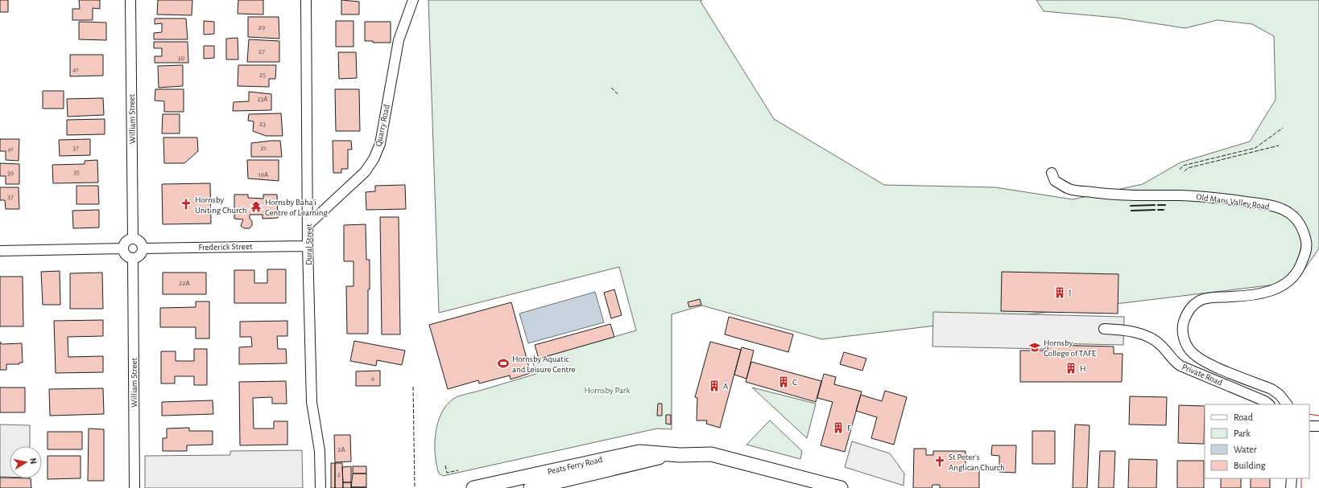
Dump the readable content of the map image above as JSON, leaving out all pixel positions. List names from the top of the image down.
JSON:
{
  "streets": {
    "main road": ["Peats Ferry Road"],
    "street": [
      "William Street",
      "Quarry Road",
      "Old Mans Valley Road",
      "Dural Street",
      "Frederick Street",
      "Private Road"
    ]
  },
  "crossings": [
    ["William Street", "Frederick Street"],
    ["Quarry Road", "Dural Street"],
    ["Dural Street", "Frederick Street"]
  ],
  "parks": ["Hornsby Park"],
  "places": {
    "church": ["Hornsby Uniting Church", "St Peter's Anglican Church"],
    "temple": ["Hornsby Baha'i Centre of Learning"],
    "building": [
      "J",
      "H",
      "C",
      "A",
      "F"
    ],
    "school or university": ["Hornsby College of TAFE"],
    "sports": ["Hornsby Aquatic and Leisure Centre"]
  },
  "house_numbers": [
    "29",
    "27",
    "30",
    "41",
    "25",
    "23A",
    "23",
    "37",
    "21",
    "41",
    "35",
    "39",
    "19A",
    "37",
    "22A",
    "6",
    "2A",
    "2"
  ],
  "legend": [
    "Road",
    "Park",
    "Water",
    "Building"
  ],
  "north": "right"
}
